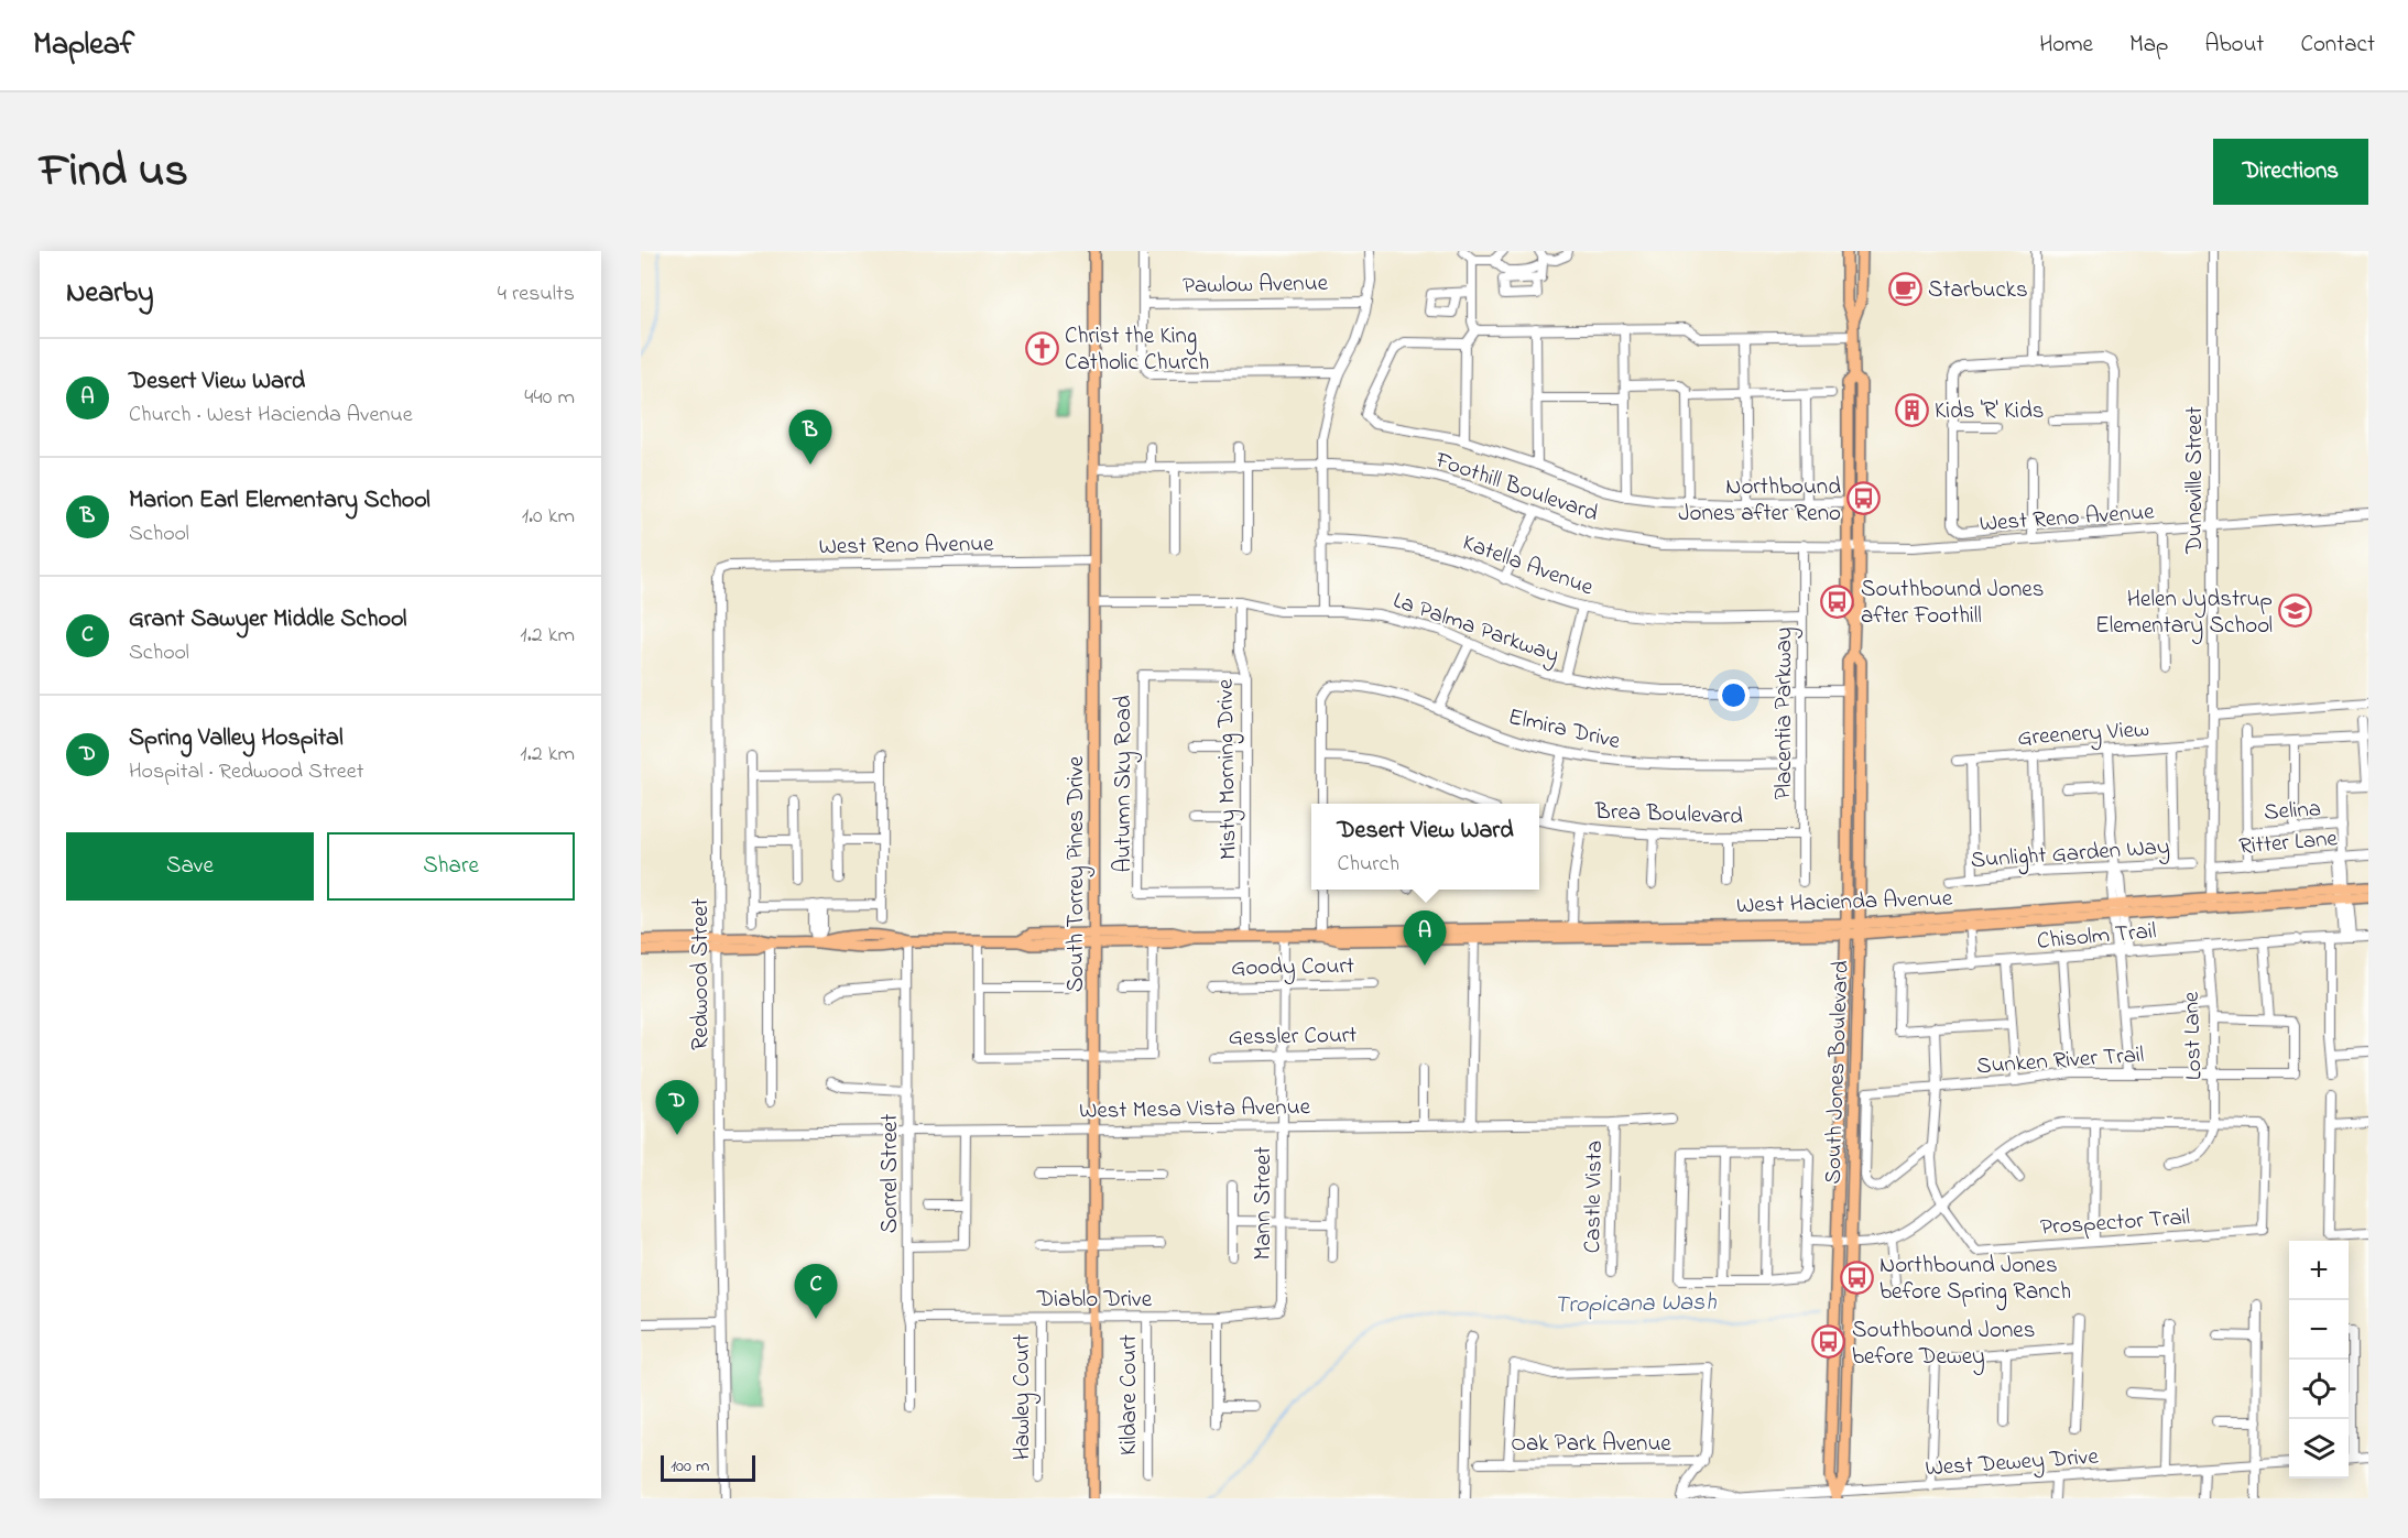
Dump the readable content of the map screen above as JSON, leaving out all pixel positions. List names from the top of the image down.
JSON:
{
  "streets": {
    "main road": ["South Torrey Pines Drive", "West Hacienda Avenue", "South Jones Boulevard"],
    "street": [
      "Pawlow Avenue",
      "Duneville Street",
      "Foothill Boulevard",
      "West Reno Avenue",
      "Katella Avenue",
      "La Palma Parkway",
      "Placentia Parkway",
      "Elmira Drive",
      "Greenery View",
      "Misty Morning Drive",
      "Autumn Sky Road",
      "Selina",
      "Brea Boulevard",
      "Ritter Lane",
      "Sunlight Garden Way",
      "Chisolm Trail",
      "Goody Court",
      "Redwood Street",
      "Gessler Court",
      "Lost Lane",
      "Sunken River Trail",
      "West Mesa Vista Avenue",
      "Sorrel Street",
      "Castle Vista",
      "Mann Street",
      "Prospector Trail",
      "Diablo Drive",
      "Kildare Court",
      "Hawley Court",
      "Oak Park Avenue",
      "West Dewey Drive"
    ]
  },
  "crossings": [
    ["Duneville Street", "West Reno Avenue"],
    ["Duneville Street", "Greenery View"],
    ["Duneville Street", "Ritter Lane"],
    ["Duneville Street", "West Hacienda Avenue"],
    ["Foothill Boulevard", "West Reno Avenue"],
    ["Foothill Boulevard", "Placentia Parkway"],
    ["Foothill Boulevard", "South Torrey Pines Drive"],
    ["Foothill Boulevard", "South Jones Boulevard"],
    ["West Reno Avenue", "South Torrey Pines Drive"],
    ["West Reno Avenue", "Redwood Street"],
    ["West Reno Avenue", "South Jones Boulevard"],
    ["Katella Avenue", "Placentia Parkway"],
    ["La Palma Parkway", "Placentia Parkway"],
    ["La Palma Parkway", "Misty Morning Drive"],
    ["La Palma Parkway", "South Torrey Pines Drive"],
    ["La Palma Parkway", "South Jones Boulevard"],
    ["Placentia Parkway", "Elmira Drive"],
    ["Placentia Parkway", "Brea Boulevard"],
    ["Misty Morning Drive", "Autumn Sky Road"],
    ["Misty Morning Drive", "West Hacienda Avenue"],
    ["South Torrey Pines Drive", "West Hacienda Avenue"],
    ["South Torrey Pines Drive", "West Mesa Vista Avenue"],
    ["South Torrey Pines Drive", "Diablo Drive"],
    ["West Hacienda Avenue", "Redwood Street"],
    ["West Hacienda Avenue", "South Jones Boulevard"],
    ["West Hacienda Avenue", "Sorrel Street"],
    ["West Hacienda Avenue", "Mann Street"],
    ["Chisolm Trail", "Lost Lane"],
    ["Goody Court", "Mann Street"],
    ["Redwood Street", "West Mesa Vista Avenue"],
    ["Gessler Court", "Mann Street"],
    ["Lost Lane", "Sunken River Trail"],
    ["Lost Lane", "Prospector Trail"],
    ["South Jones Boulevard", "West Dewey Drive"],
    ["West Mesa Vista Avenue", "Sorrel Street"],
    ["West Mesa Vista Avenue", "Castle Vista"],
    ["West Mesa Vista Avenue", "Mann Street"],
    ["Sorrel Street", "Diablo Drive"],
    ["Mann Street", "Diablo Drive"],
    ["Diablo Drive", "Kildare Court"],
    ["Diablo Drive", "Hawley Court"]
  ],
  "water": ["Tropicana Wash"],
  "places": {
    "cafe": ["Starbucks"],
    "church": ["Christ the King Catholic Church"],
    "building": ["Kids 'R' Kids"],
    "bus stop": [
      "Northbound Jones after Reno",
      "Southbound Jones after Foothill",
      "Northbound Jones before Spring Ranch",
      "Southbound Jones before Dewey"
    ],
    "school or university": ["Helen Jydstrup Elementary School"]
  },
  "scale_bar": "100 m",
  "page": {
    "header": "Mapleaf",
    "nav": [
      "Home",
      "Map",
      "About",
      "Contact"
    ],
    "title": "Find us",
    "buttons": [
      "Directions",
      ["Save", "Share"]
    ],
    "heading": ["Nearby", "4 results"],
    "list": [
      {
        "mark": "A",
        "name": "Desert View Ward",
        "note": "Church · West Hacienda Avenue",
        "value": "440 m"
      },
      {
        "mark": "B",
        "name": "Marion Earl Elementary School",
        "note": "School",
        "value": "1.0 km"
      },
      {
        "mark": "C",
        "name": "Grant Sawyer Middle School",
        "note": "School",
        "value": "1.2 km"
      },
      {
        "mark": "D",
        "name": "Spring Valley Hospital",
        "note": "Hospital · Redwood Street",
        "value": "1.2 km"
      }
    ],
    "pins": [
      "B",
      "A",
      "D",
      "C"
    ],
    "popup": ["Desert View Ward", "Church"],
    "map_buttons": ["+", "−"],
    "scale": "100 m"
  }
}
